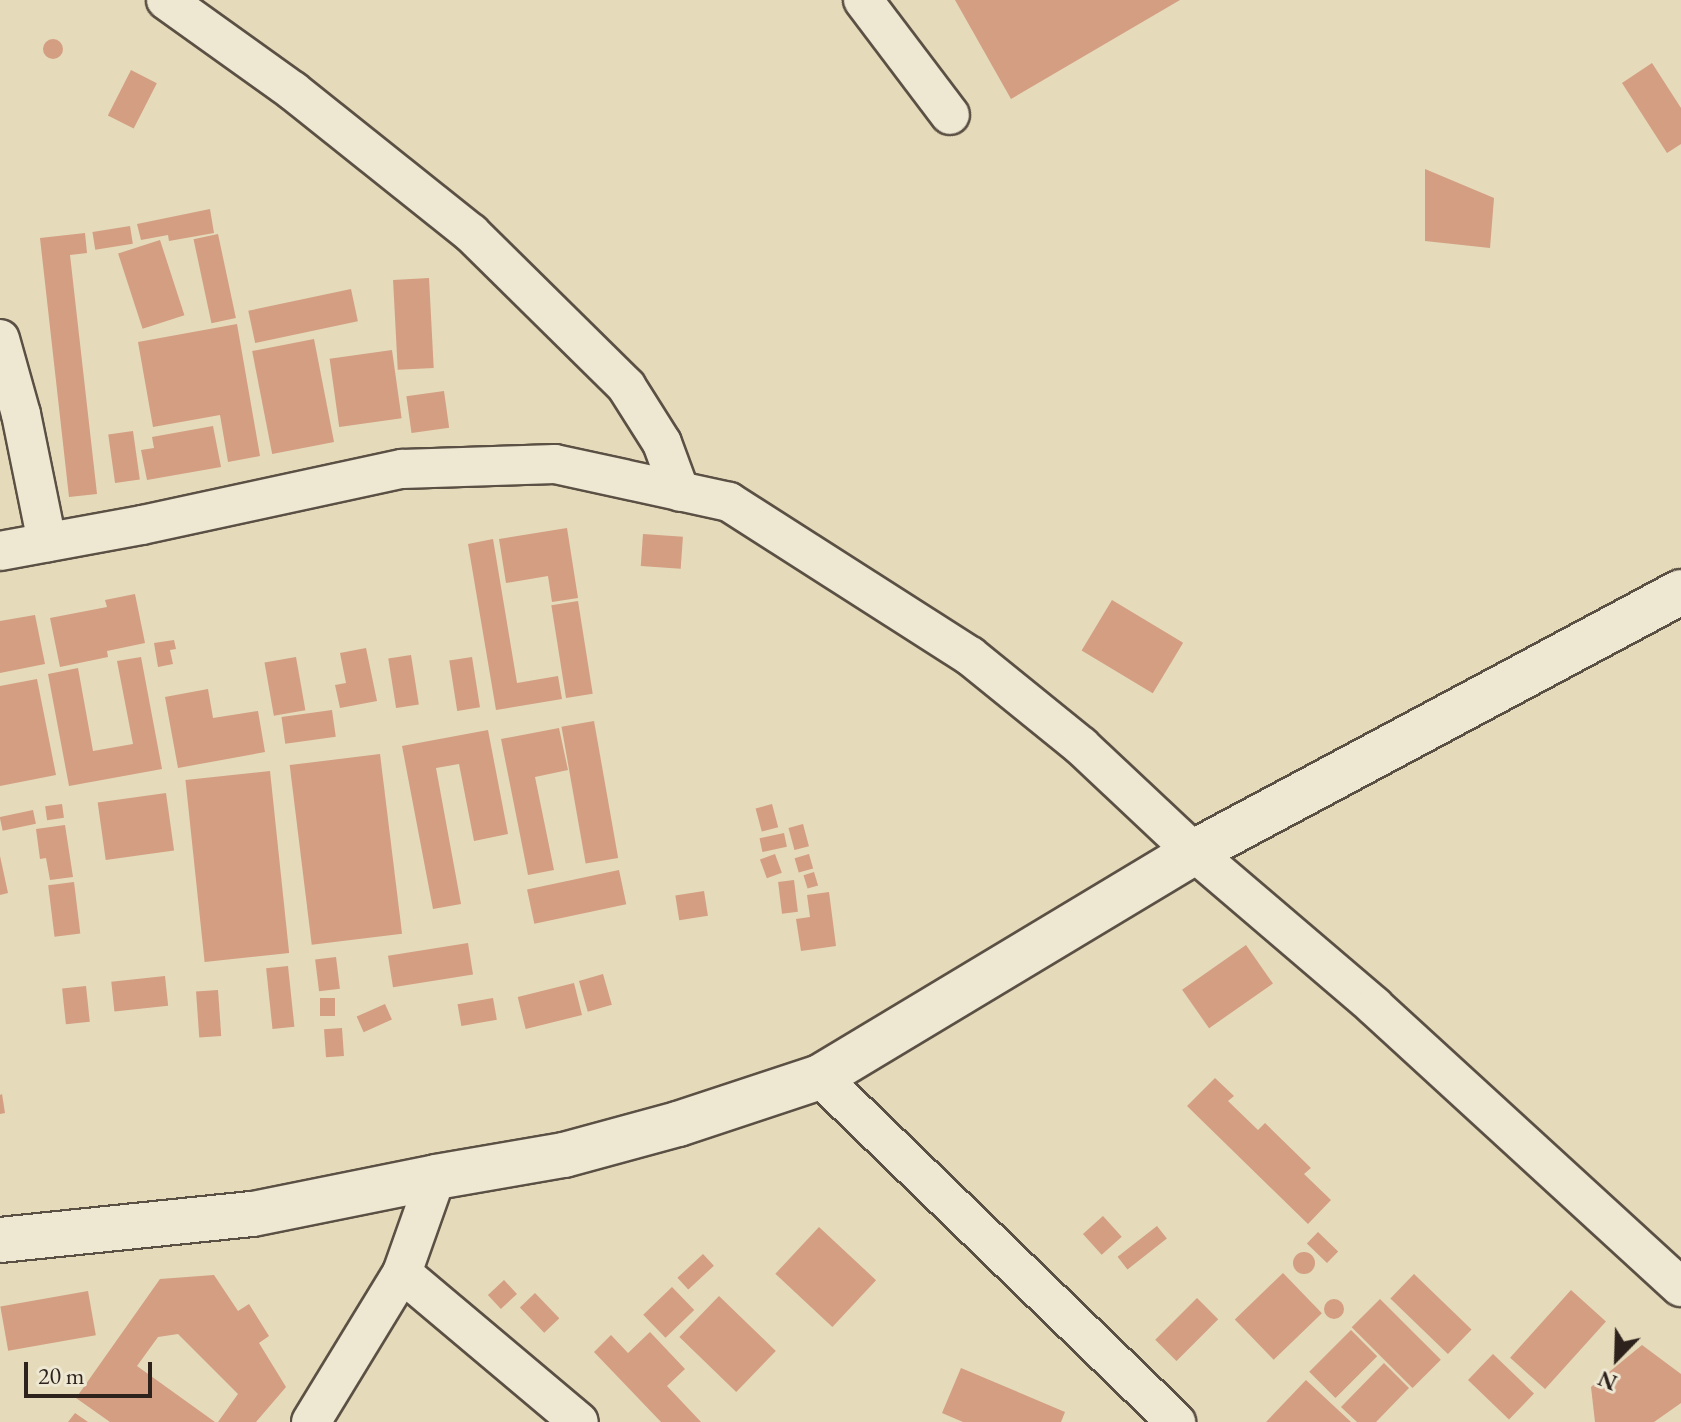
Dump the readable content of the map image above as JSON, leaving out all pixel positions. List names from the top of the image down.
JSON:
{
  "scale_bar": "20 m",
  "north": "bottom left"
}
